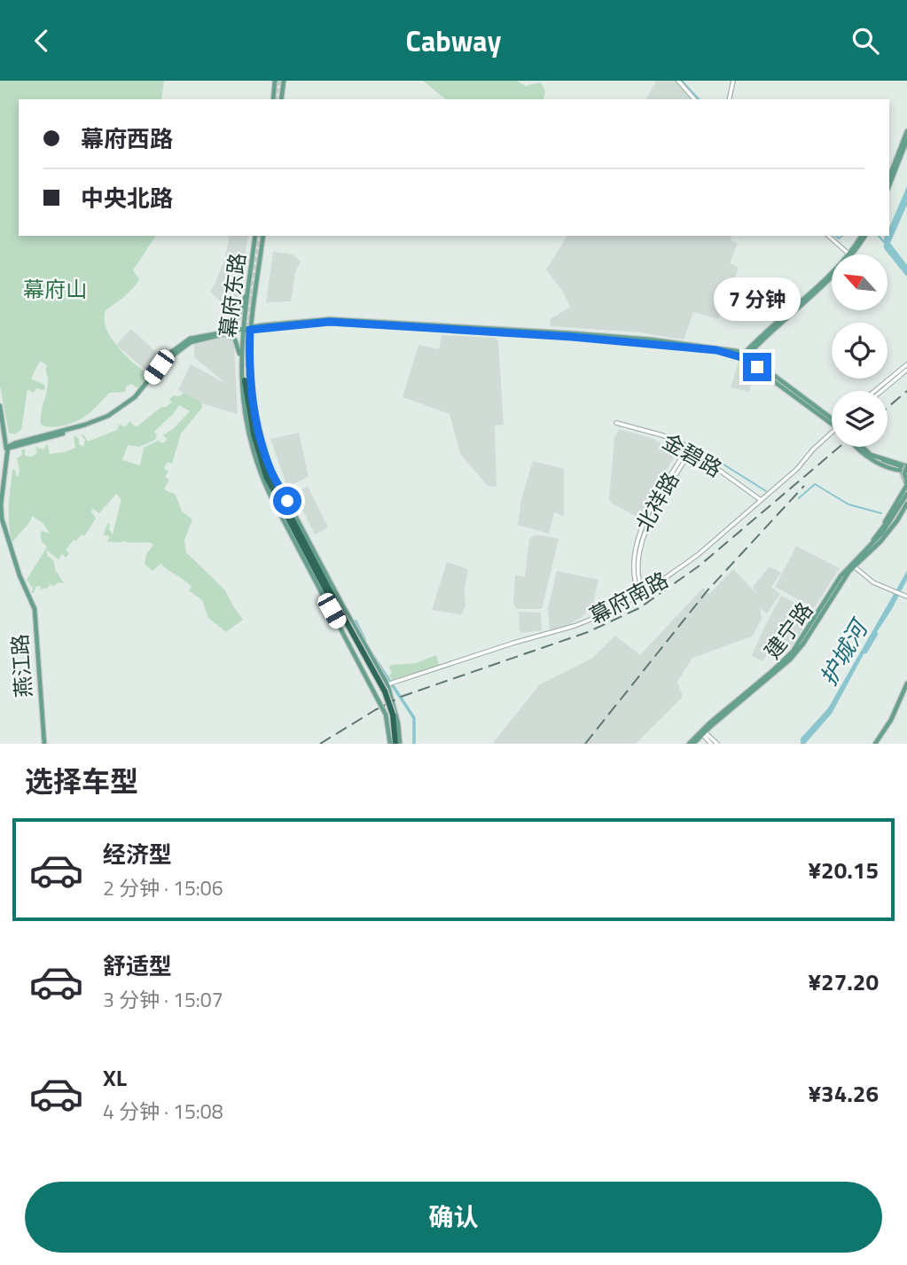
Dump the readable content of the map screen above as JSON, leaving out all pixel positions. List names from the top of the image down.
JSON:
{
  "streets": {
    "main road": ["幕府东路", "建宁路", "燕江路"],
    "street": ["金碧路", "北祥路", "幕府南路"]
  },
  "crossings": [
    ["幕府东路", "幕府南路"],
    ["金碧路", "北祥路"],
    ["金碧路", "幕府南路"],
    ["北祥路", "幕府南路"]
  ],
  "water": ["护城河"],
  "parks": ["幕府山"],
  "north": "top left",
  "page": {
    "header": "Cabway",
    "banner": ["幕府西路", "中央北路"],
    "bubble": "7 分钟",
    "heading": "选择车型",
    "list": [
      {
        "name": "经济型",
        "note": "2 分钟 · 15:06",
        "value": "¥20.15"
      },
      {
        "name": "舒适型",
        "note": "3 分钟 · 15:07",
        "value": "¥27.20"
      },
      {
        "name": "XL",
        "note": "4 分钟 · 15:08",
        "value": "¥34.26"
      }
    ],
    "buttons": "确认"
  }
}
